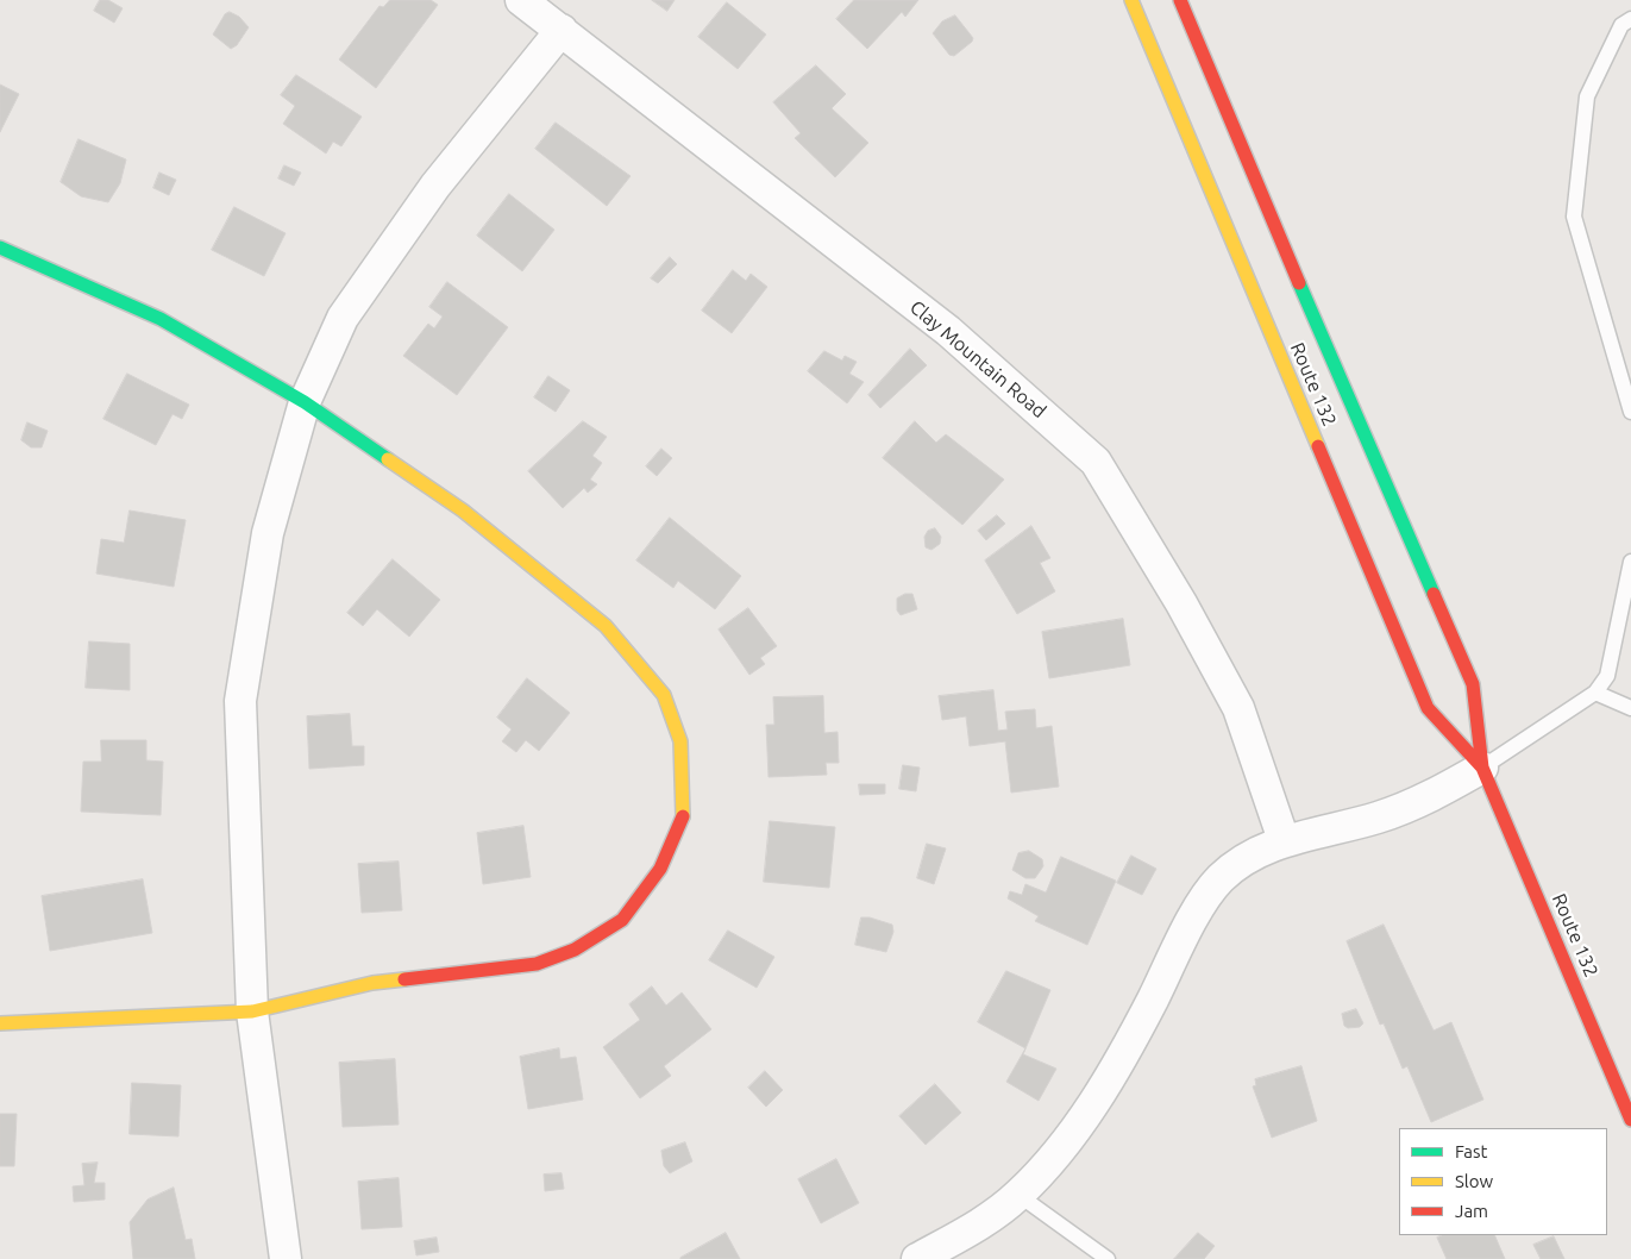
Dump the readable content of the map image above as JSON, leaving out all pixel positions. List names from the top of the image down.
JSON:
{
  "streets": {
    "main road": ["Route 132"],
    "street": ["Clay Mountain Road"]
  },
  "legend": ["Fast", "Slow", "Jam"]
}
